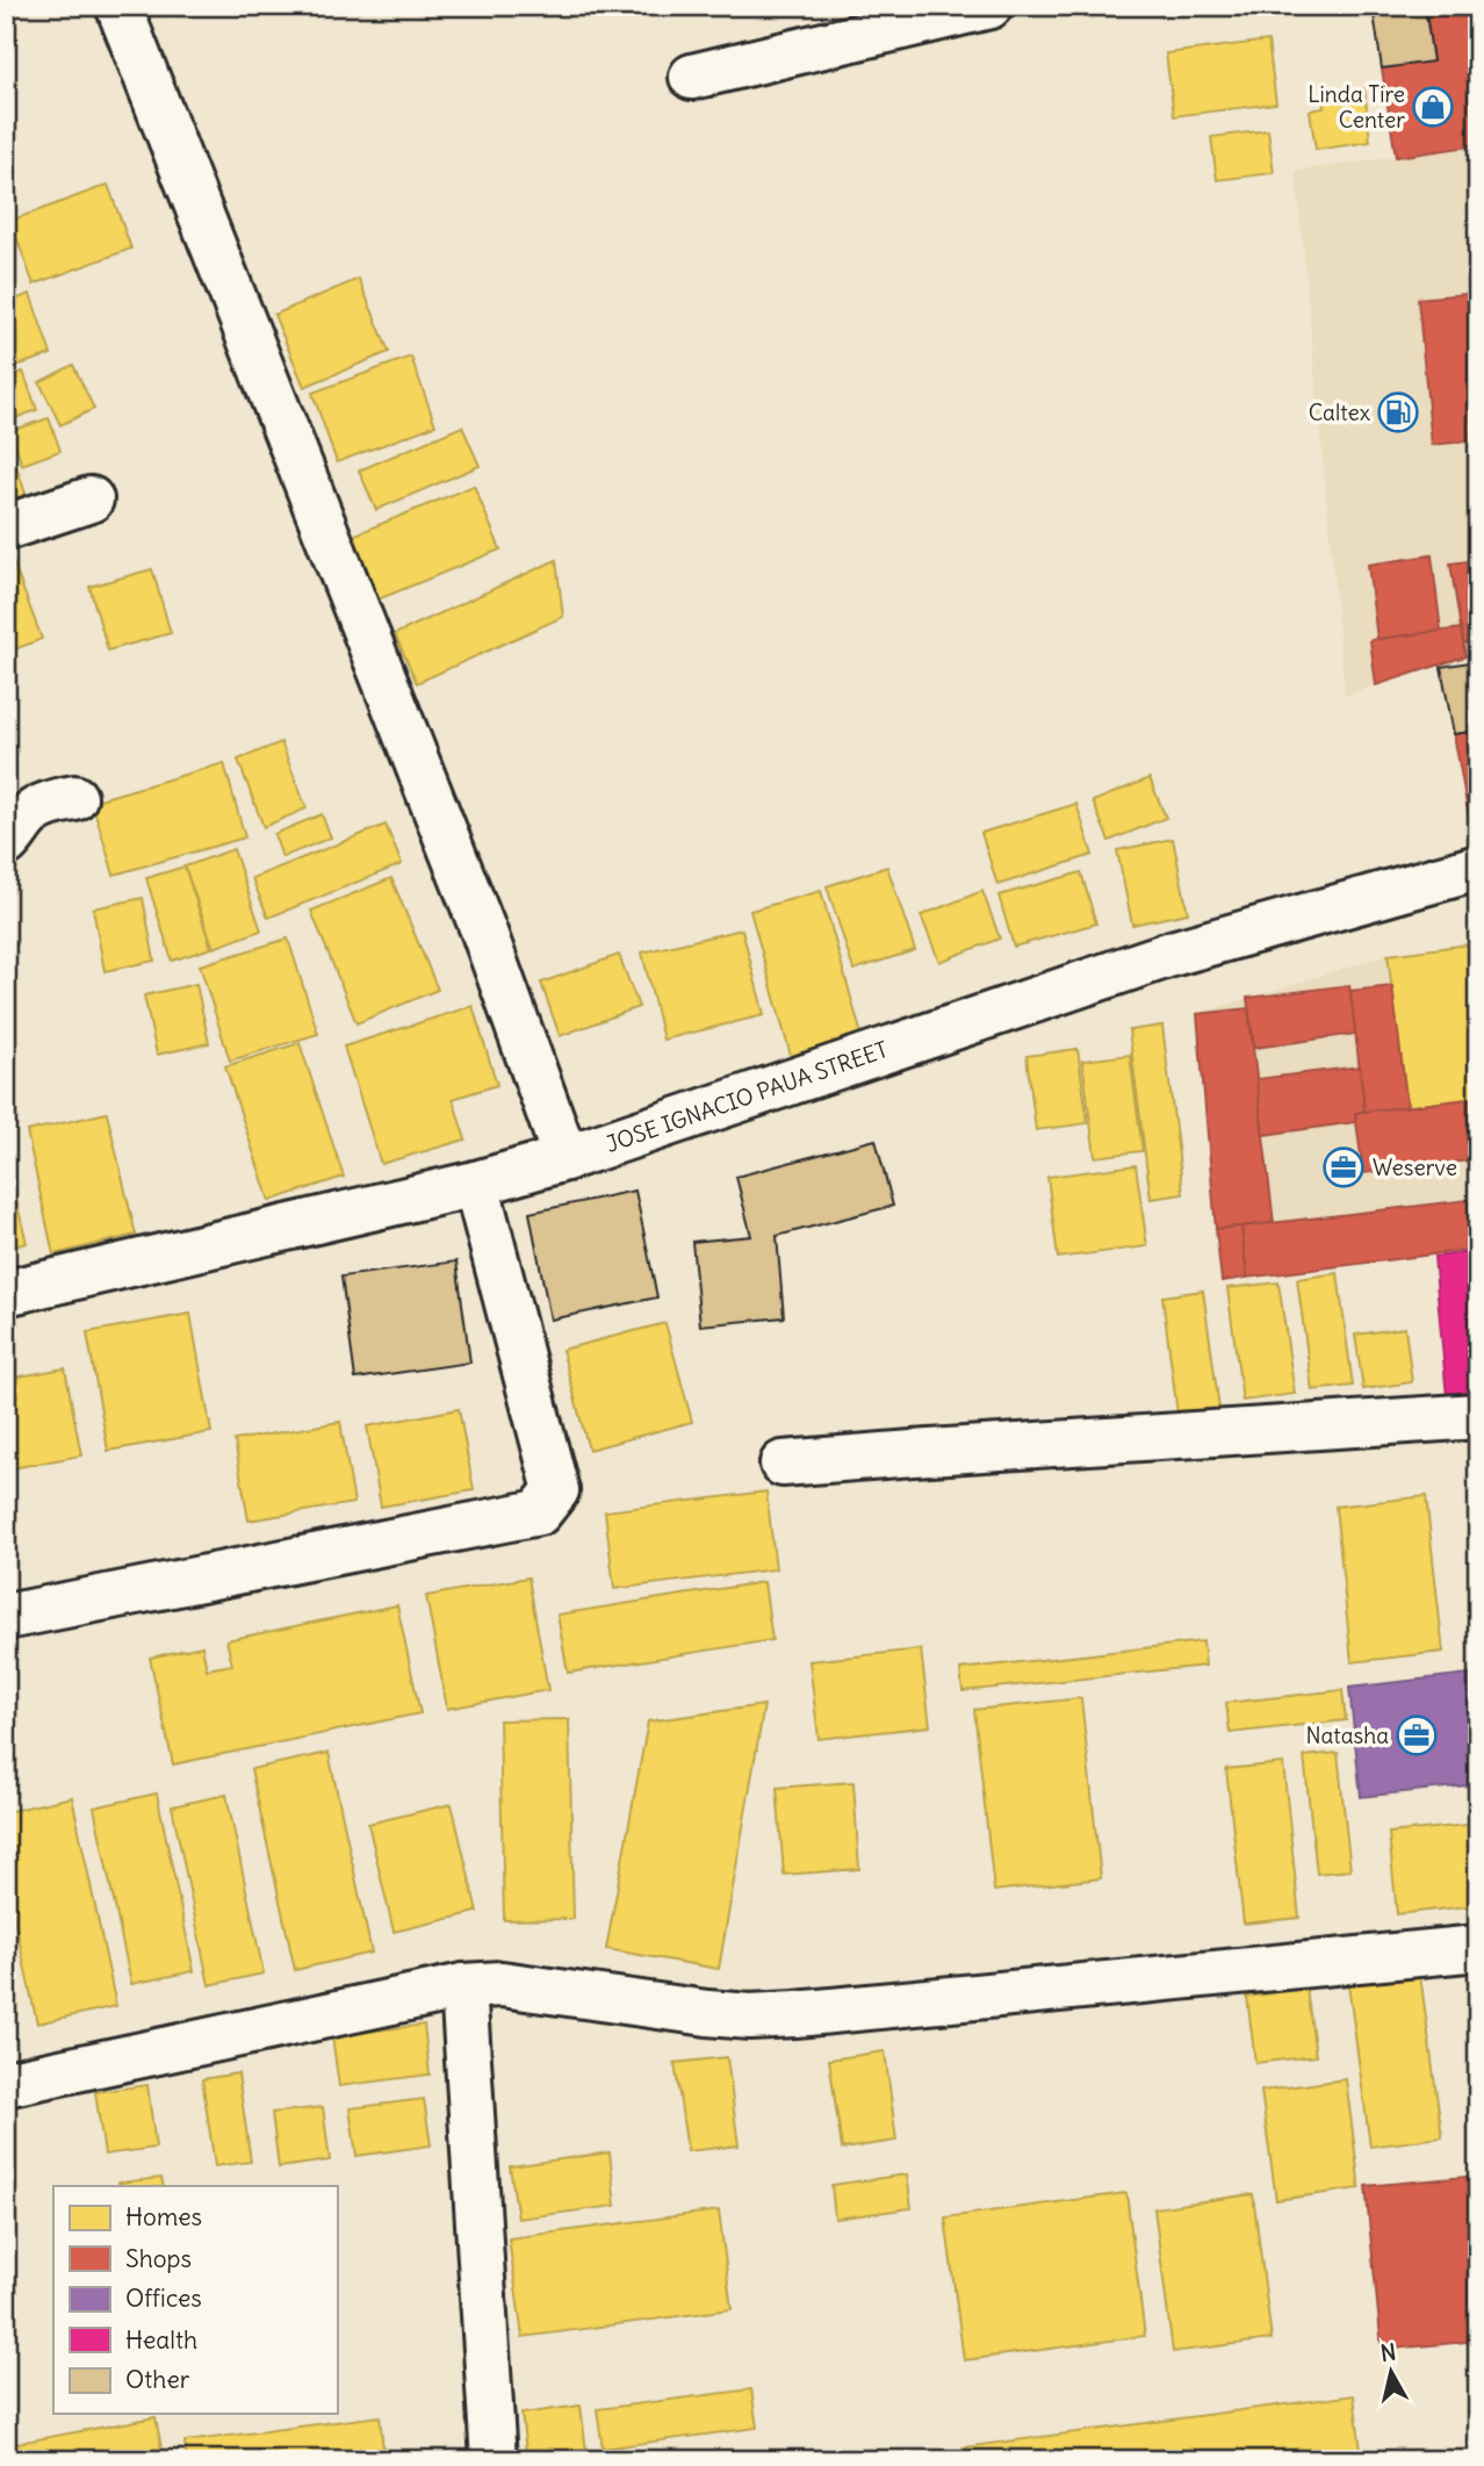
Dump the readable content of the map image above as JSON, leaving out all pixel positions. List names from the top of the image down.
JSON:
{
  "streets": {
    "street": ["JOSE IGNACIO PAUA STREET"]
  },
  "places": {
    "shop": ["Linda Tire Center"],
    "fuel station": ["Caltex"],
    "office": ["Weserve", "Natasha"]
  },
  "legend": [
    "Homes",
    "Shops",
    "Offices",
    "Health",
    "Other"
  ],
  "north": "top"
}
